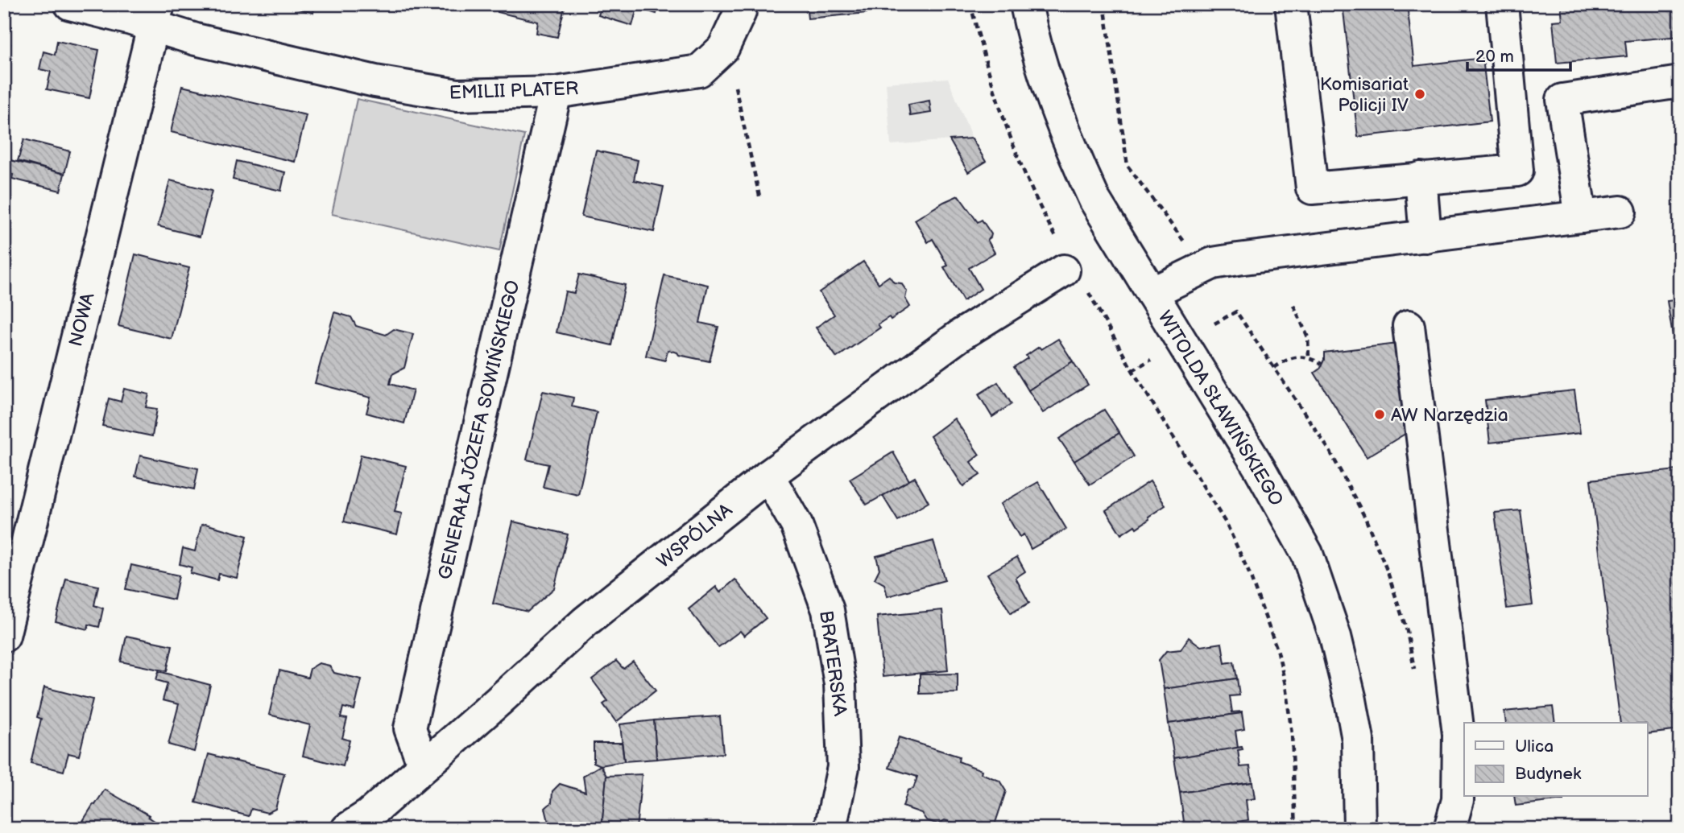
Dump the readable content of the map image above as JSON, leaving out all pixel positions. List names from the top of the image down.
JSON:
{
  "streets": {
    "street": [
      "EMILII PLATER",
      "NOWA",
      "WITOLDA SŁAWIŃSKIEGO",
      "GENERAŁA JÓZEFA SOWIŃSKIEGO",
      "WSPÓLNA",
      "BRATERSKA"
    ]
  },
  "crossings": [
    ["EMILII PLATER", "NOWA"],
    ["EMILII PLATER", "GENERAŁA JÓZEFA SOWIŃSKIEGO"],
    ["GENERAŁA JÓZEFA SOWIŃSKIEGO", "WSPÓLNA"],
    ["WSPÓLNA", "BRATERSKA"]
  ],
  "places": ["Komisariat Policji IV", "AW Narzędzia"],
  "legend": ["Ulica", "Budynek"],
  "scale_bar": "20 m"
}
